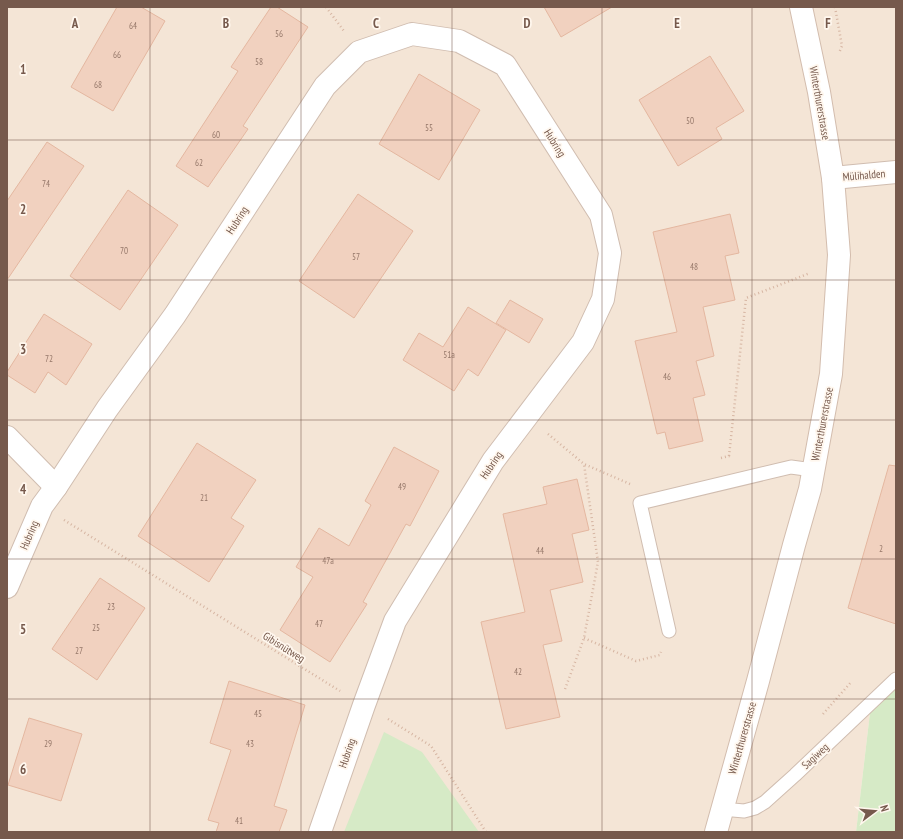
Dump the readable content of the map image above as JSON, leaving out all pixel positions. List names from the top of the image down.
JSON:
{
  "streets": {
    "street": ["Winterthurerstrasse", "Hubring", "Mülihalden"],
    "lane": ["Sagiweg"],
    "path": ["Gibisnütweg"]
  },
  "crossings": [
    ["Winterthurerstrasse", "Mülihalden"],
    ["Winterthurerstrasse", "Sagiweg"],
    ["Hubring", "Gibisnütweg"]
  ],
  "house_numbers": [
    "64",
    "56",
    "66",
    "58",
    "68",
    "50",
    "55",
    "60",
    "62",
    "74",
    "70",
    "57",
    "48",
    "51a",
    "72",
    "46",
    "49",
    "21",
    "2",
    "44",
    "47a",
    "23",
    "47",
    "25",
    "27",
    "42",
    "45",
    "29",
    "43",
    "41"
  ],
  "north": "right",
  "grid": {
    "columns": [
      "A",
      "B",
      "C",
      "D",
      "E",
      "F"
    ],
    "rows": [
      "1",
      "2",
      "3",
      "4",
      "5",
      "6"
    ]
  }
}
